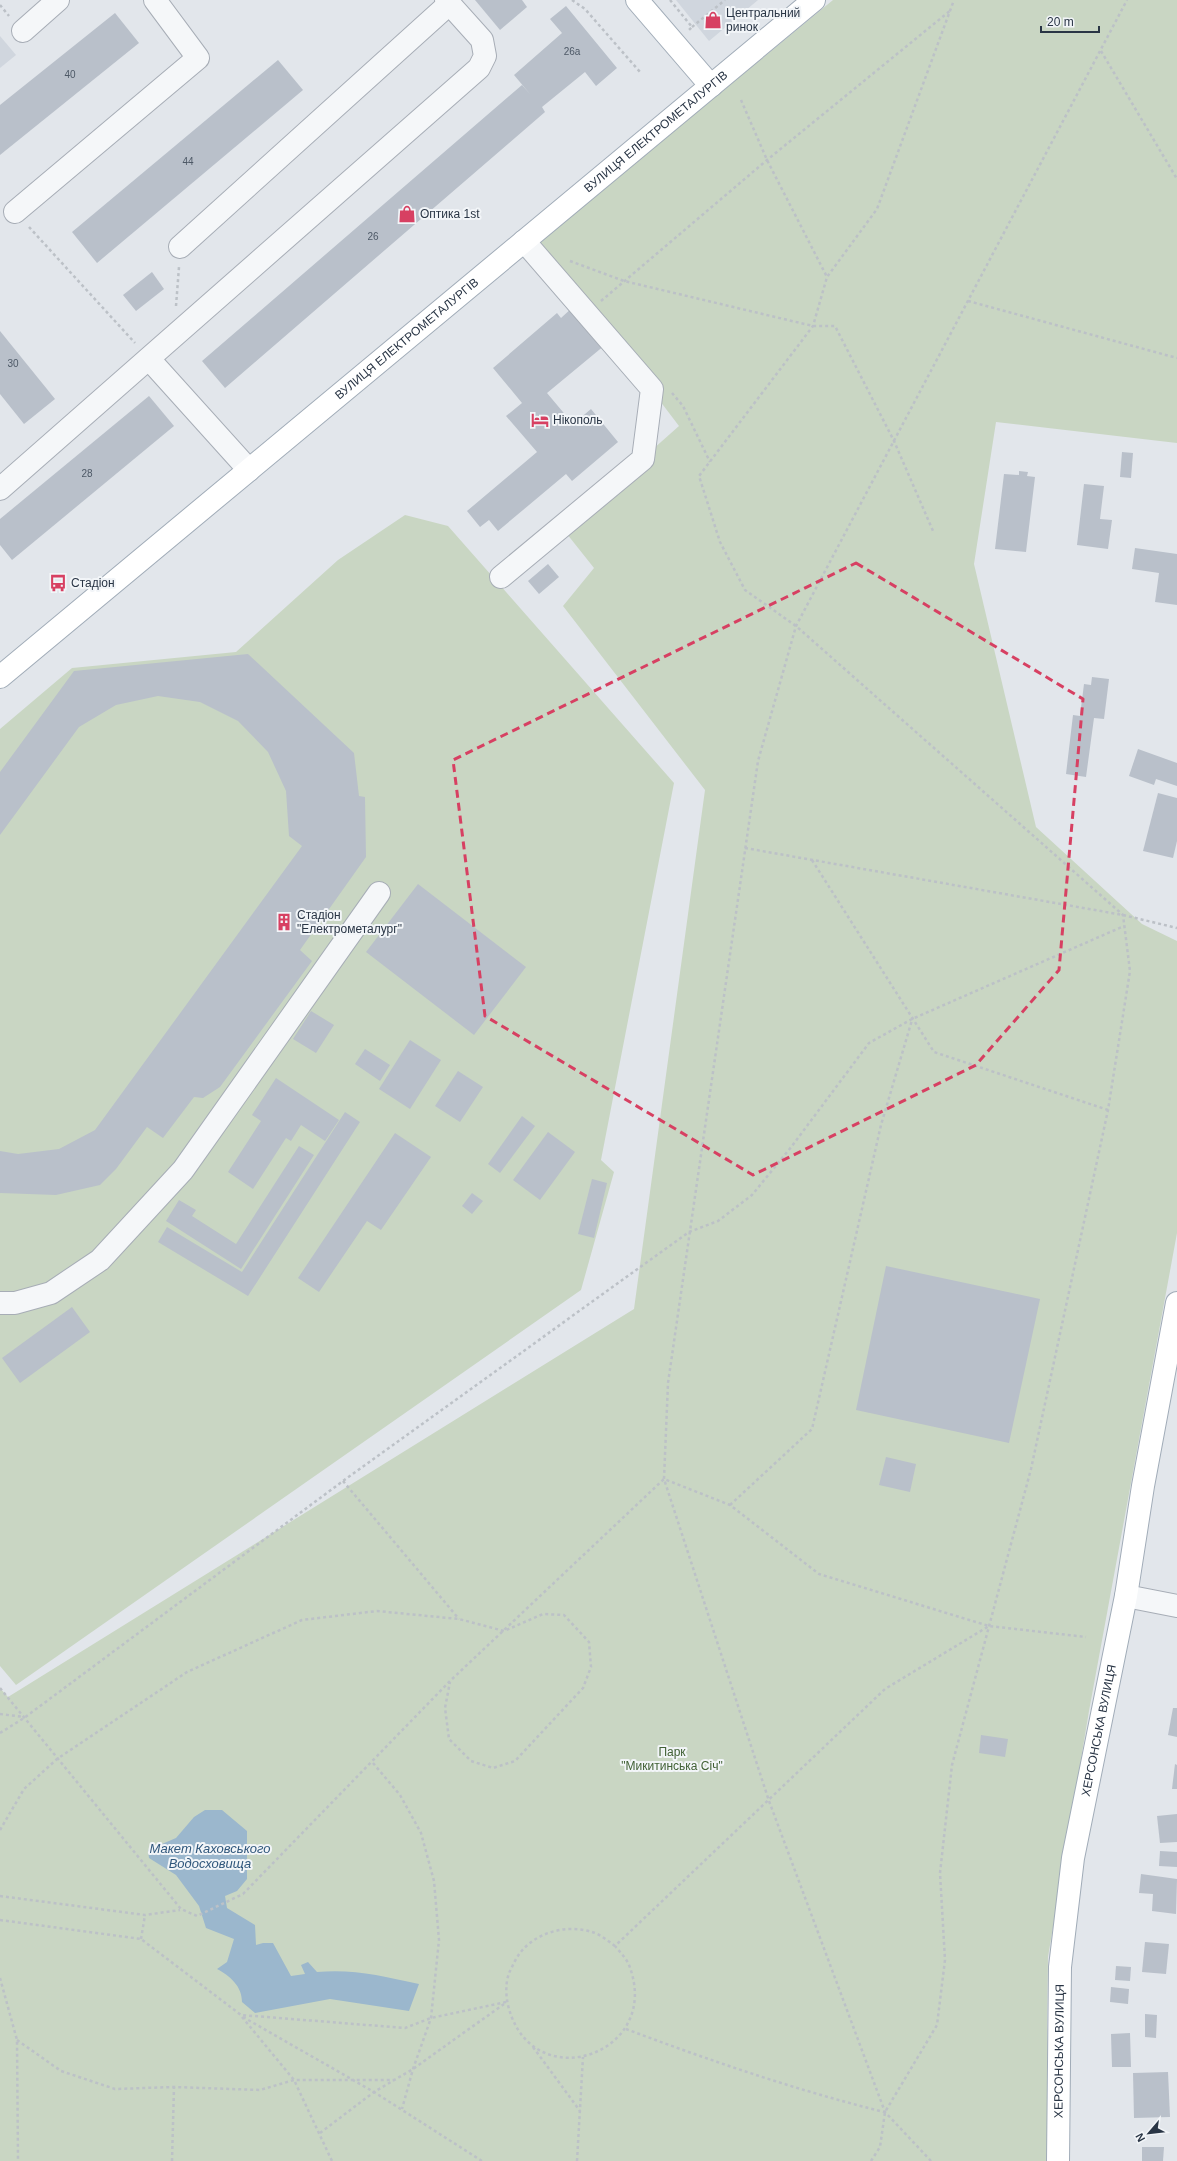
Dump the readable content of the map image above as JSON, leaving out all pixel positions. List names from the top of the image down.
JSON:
{
  "streets": {
    "main road": ["ВУЛИЦЯ ЕЛЕКТРОМЕТАЛУРГІВ", "ХЕРСОНСЬКА ВУЛИЦЯ"]
  },
  "water": ["Макет Каховського Водосховища"],
  "parks": ["Парк \"Микитинська Січ\""],
  "places": {
    "shop": ["Центральний ринок", "Оптика 1st"],
    "hotel": ["Нікополь"],
    "bus stop": ["Стадіон"],
    "building": ["Стадіон \"Електрометалург\""]
  },
  "house_numbers": [
    "26а",
    "40",
    "44",
    "26",
    "30",
    "28"
  ],
  "scale_bar": "20 m",
  "north": "bottom left"
}
